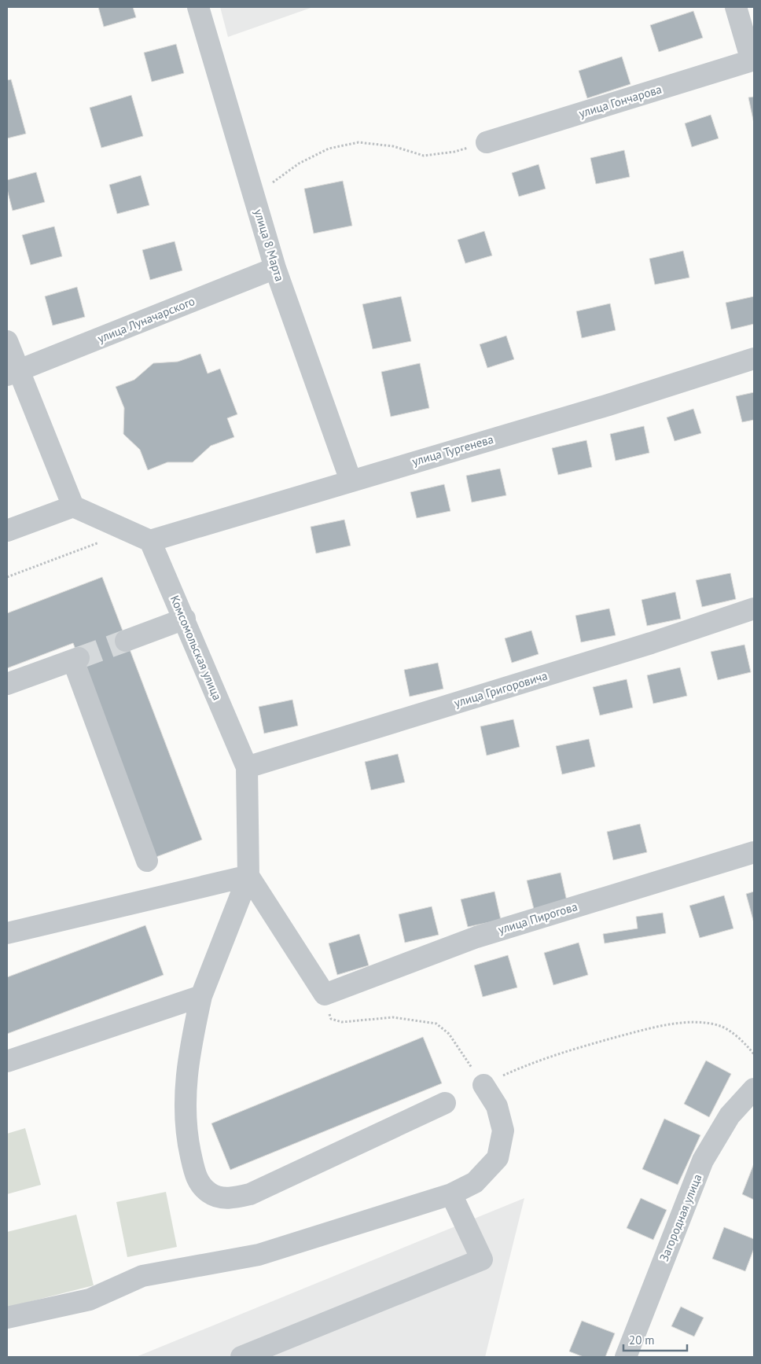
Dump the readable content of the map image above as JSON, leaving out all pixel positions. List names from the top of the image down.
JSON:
{
  "streets": {
    "street": [
      "улица Гончарова",
      "улица 8 Марта",
      "улица Луначарского",
      "улица Тургенева",
      "Комсомольская улица",
      "улица Григоровича",
      "улица Пирогова",
      "Загородная улица"
    ]
  },
  "crossings": [
    ["улица 8 Марта", "улица Луначарского"],
    ["улица 8 Марта", "улица Тургенева"],
    ["улица Тургенева", "Комсомольская улица"],
    ["Комсомольская улица", "улица Григоровича"]
  ],
  "scale_bar": "20 m"
}
